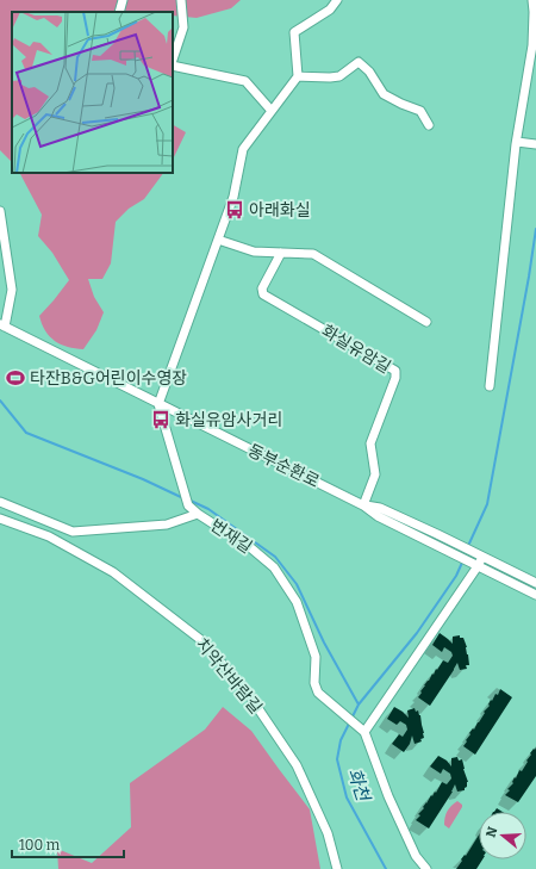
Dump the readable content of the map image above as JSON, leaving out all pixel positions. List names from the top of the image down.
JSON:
{
  "streets": {
    "street": [
      "화실유암길",
      "동부순환로",
      "번재길",
      "치악산바람길"
    ]
  },
  "crossings": [
    ["화실유암길", "동부순환로"]
  ],
  "water": ["화천"],
  "places": {
    "bus stop": ["아래화실", "화실유암사거리"],
    "sports": ["타잔B&G어린이수영장"]
  },
  "scale_bar": "100 m",
  "north": "left"
}
